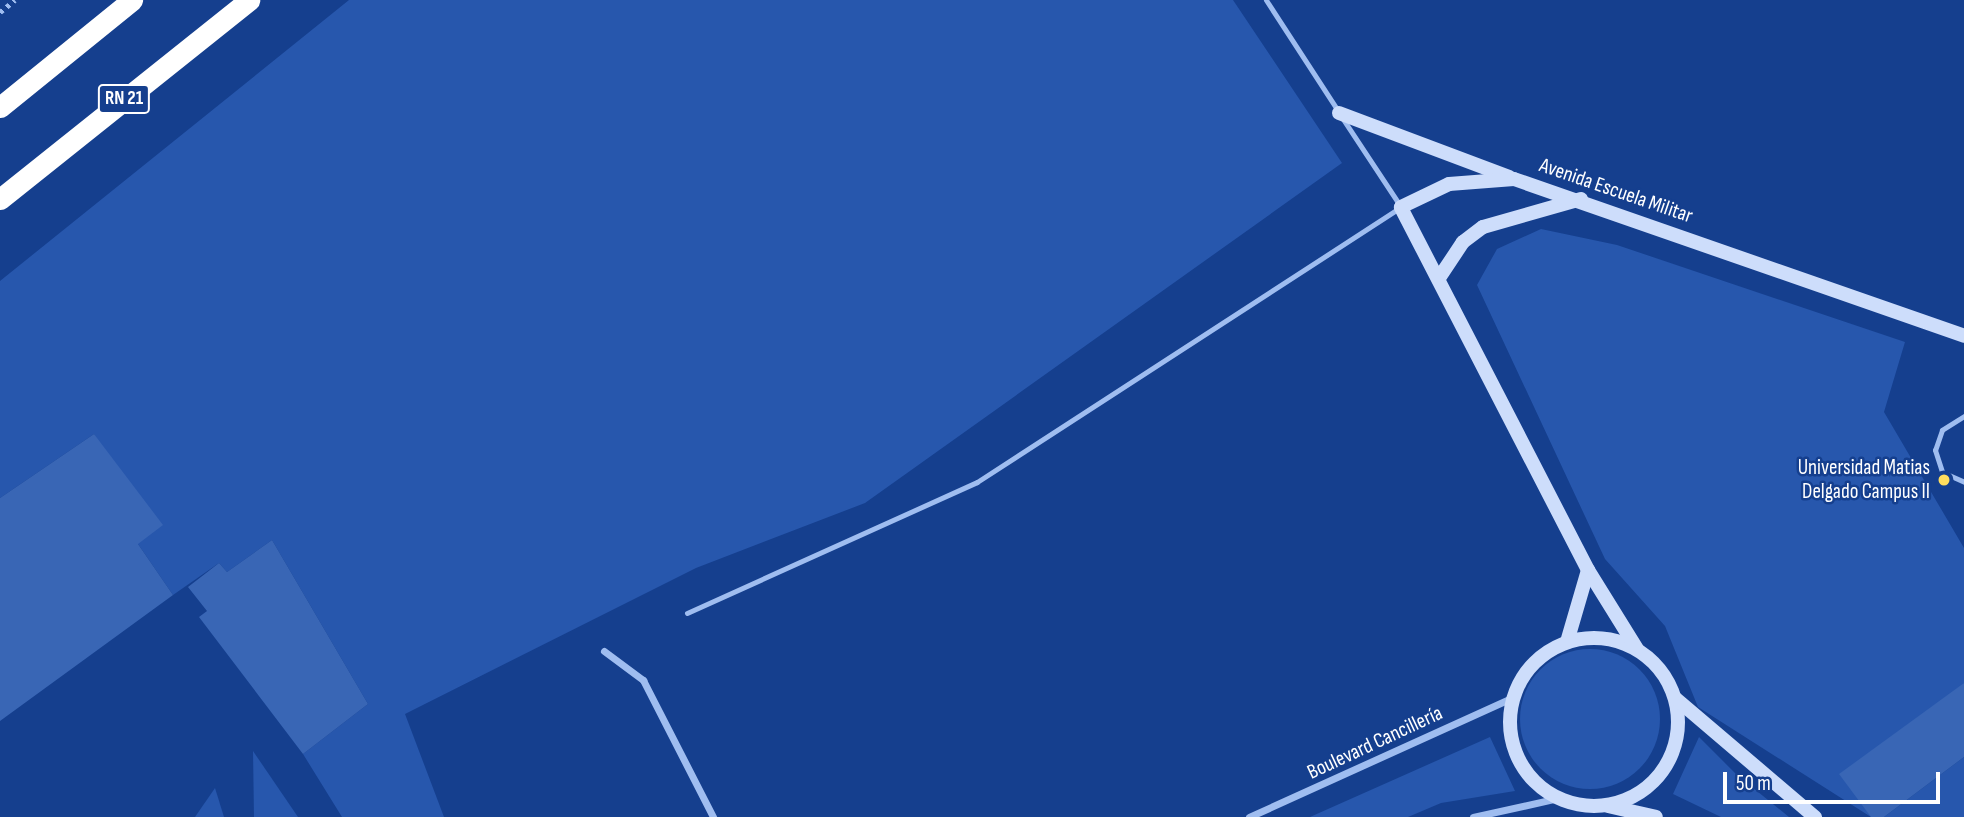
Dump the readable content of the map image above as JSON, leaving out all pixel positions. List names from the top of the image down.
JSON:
{
  "streets": {
    "highway": ["RN 21"],
    "street": ["Avenida Escuela Militar", "Boulevard Cancillería"]
  },
  "places": ["Universidad Matias Delgado Campus II"],
  "scale_bar": "50 m"
}
